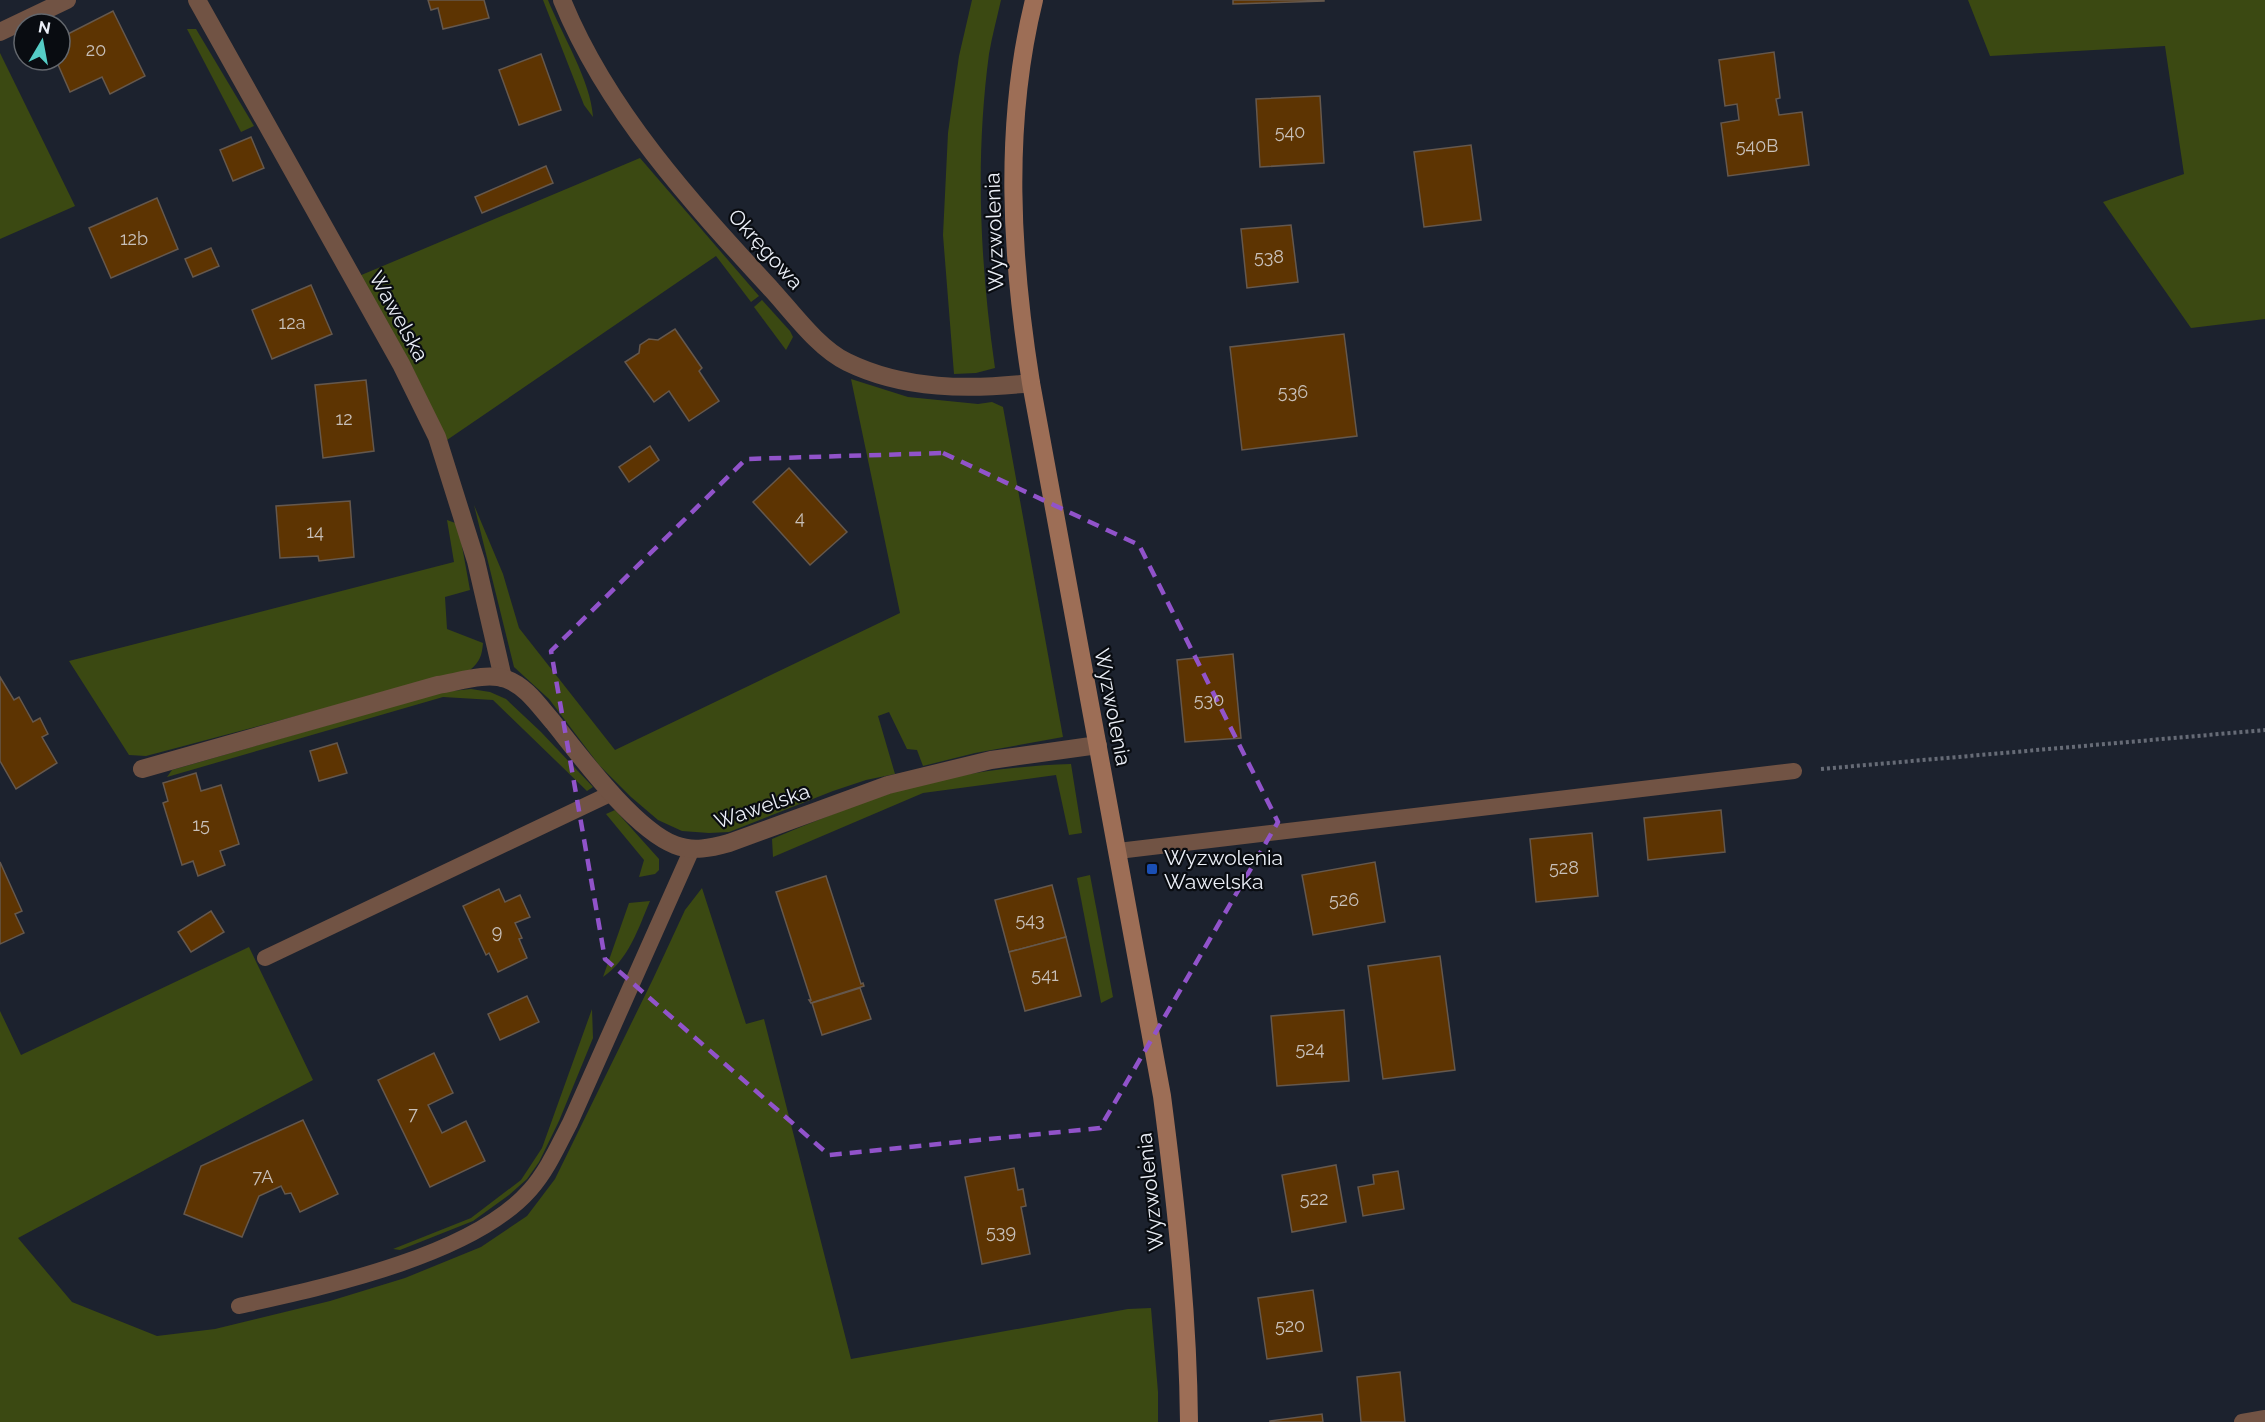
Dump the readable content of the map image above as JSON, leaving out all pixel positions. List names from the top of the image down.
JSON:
{
  "streets": {
    "street": ["Wyzwolenia", "Okręgowa", "Wawelska"]
  },
  "crossings": [
    ["Wyzwolenia", "Okręgowa"],
    ["Wyzwolenia", "Wawelska"]
  ],
  "places": {
    "transit": ["Wyzwolenia Wawelska"]
  },
  "house_numbers": [
    "20",
    "540",
    "540B",
    "12b",
    "538",
    "12a",
    "536",
    "12",
    "4",
    "14",
    "530",
    "15",
    "528",
    "526",
    "543",
    "9",
    "541",
    "524",
    "7",
    "7A",
    "522",
    "539",
    "520"
  ],
  "north": "top"
}
